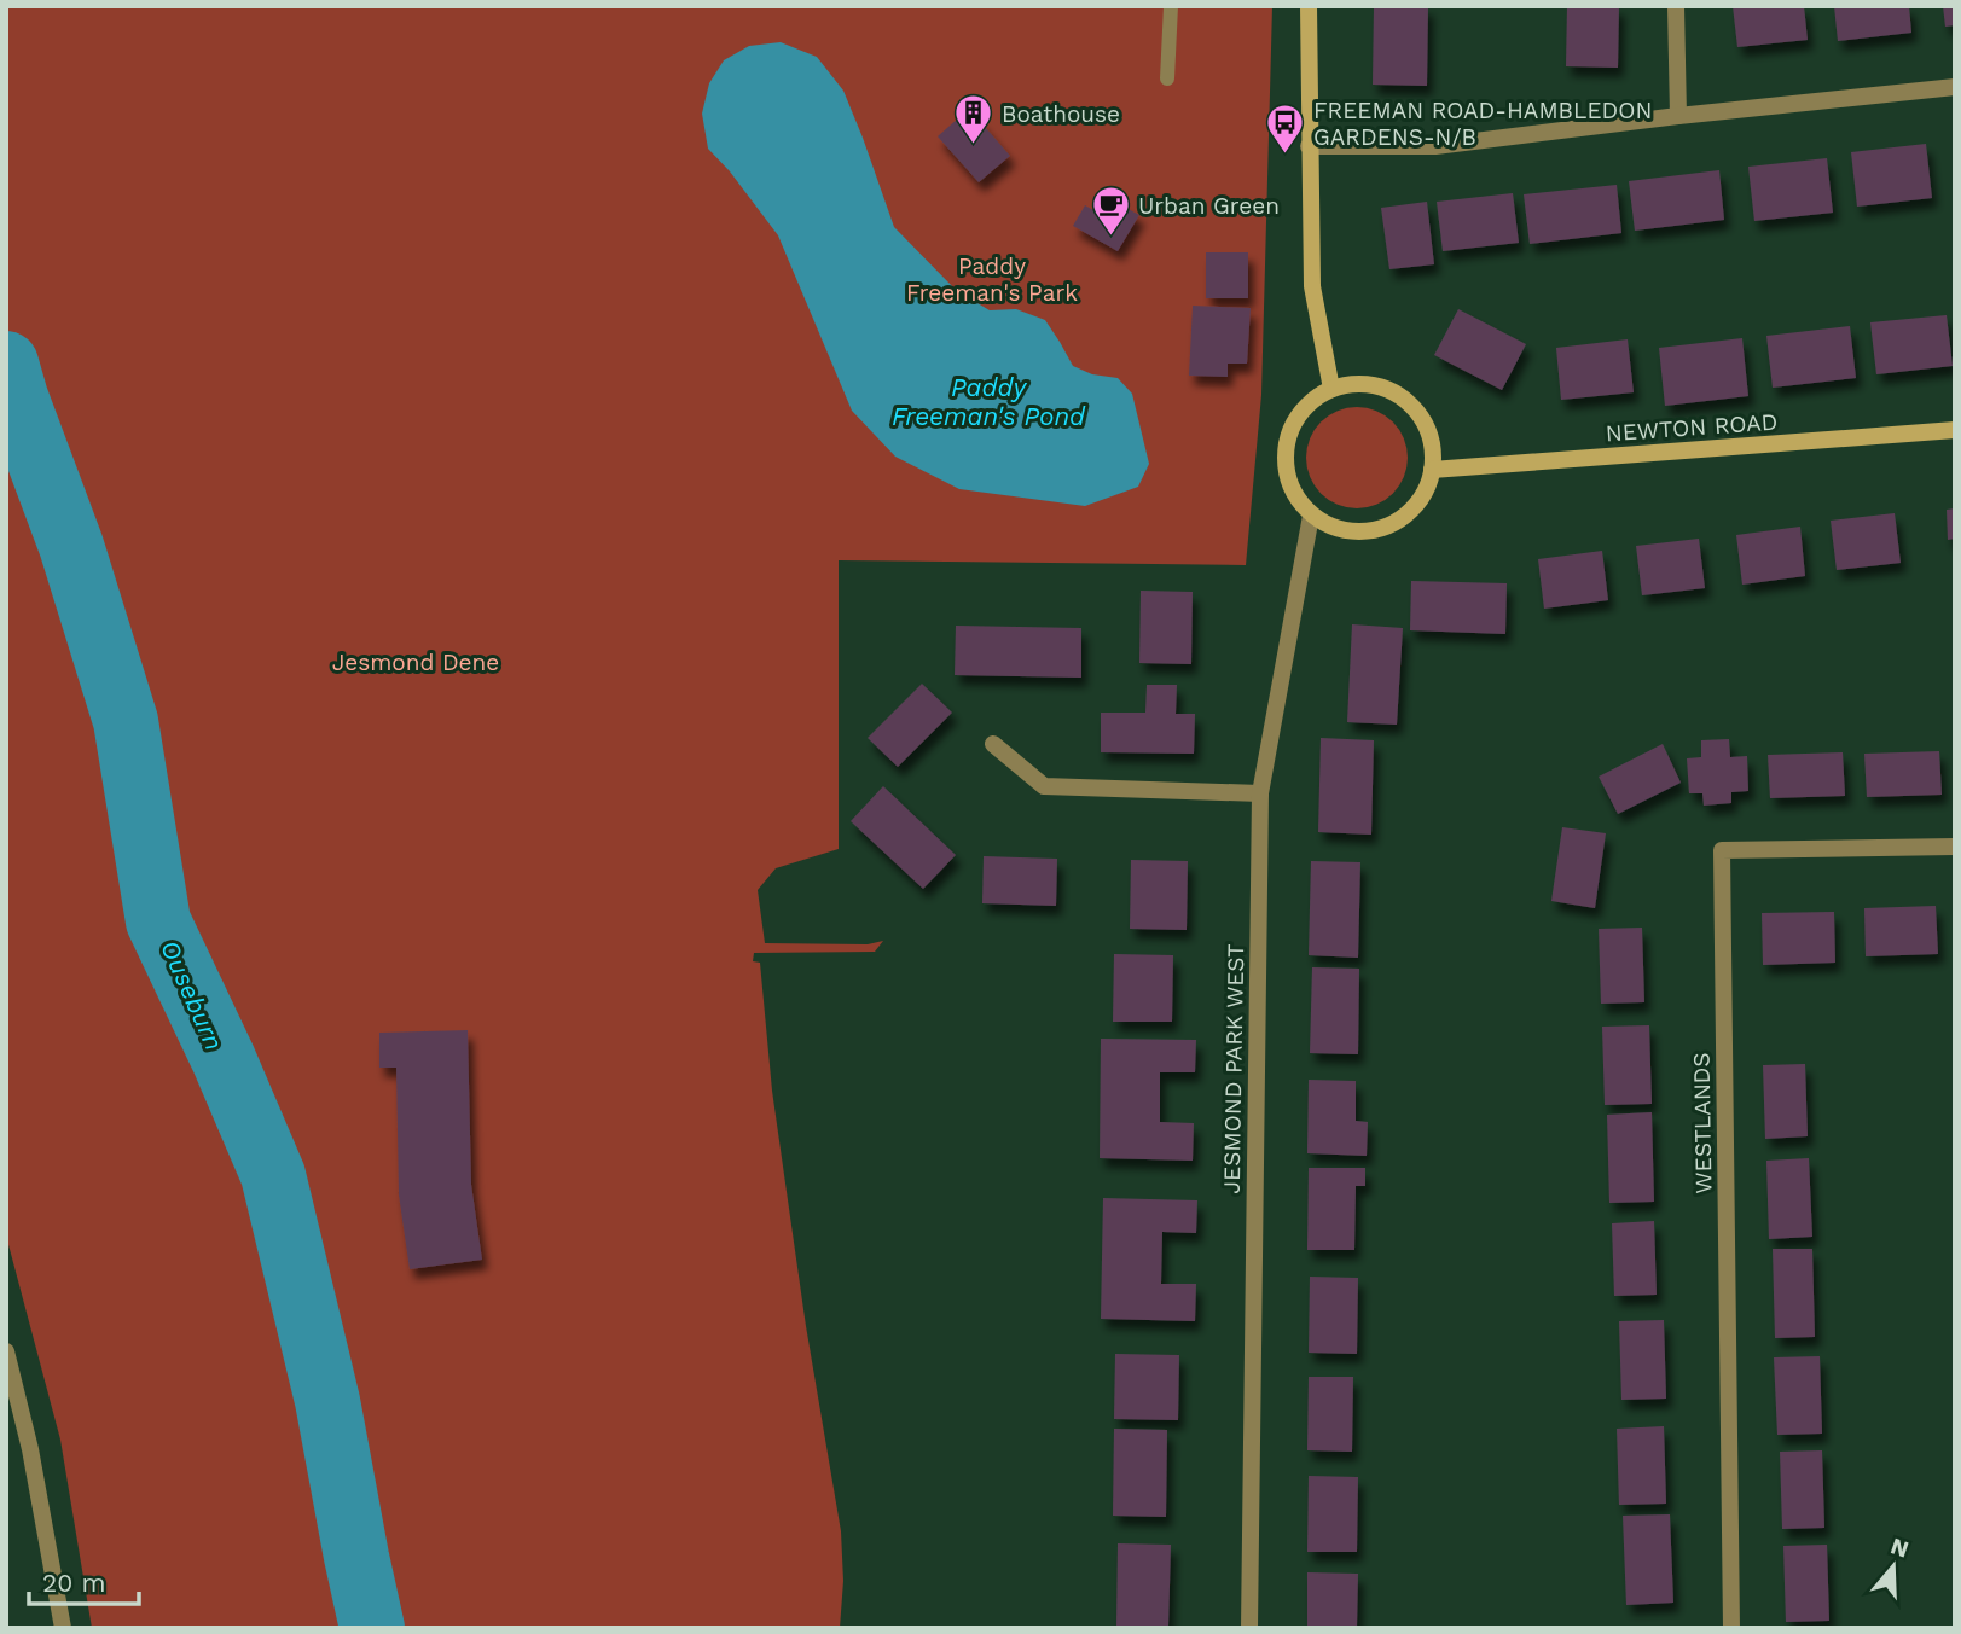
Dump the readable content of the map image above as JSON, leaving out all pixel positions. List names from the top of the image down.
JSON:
{
  "streets": {
    "street": ["NEWTON ROAD", "JESMOND PARK WEST", "WESTLANDS"]
  },
  "crossings": [
    ["NEWTON ROAD", "JESMOND PARK WEST"]
  ],
  "water": ["Paddy Freeman's Pond", "Ouseburn"],
  "parks": ["Paddy Freeman's Park", "Jesmond Dene"],
  "places": {
    "building": ["Boathouse"],
    "bus stop": ["FREEMAN ROAD-HAMBLEDON GARDENS-N/B"],
    "cafe": ["Urban Green"]
  },
  "scale_bar": "20 m",
  "north": "top"
}
